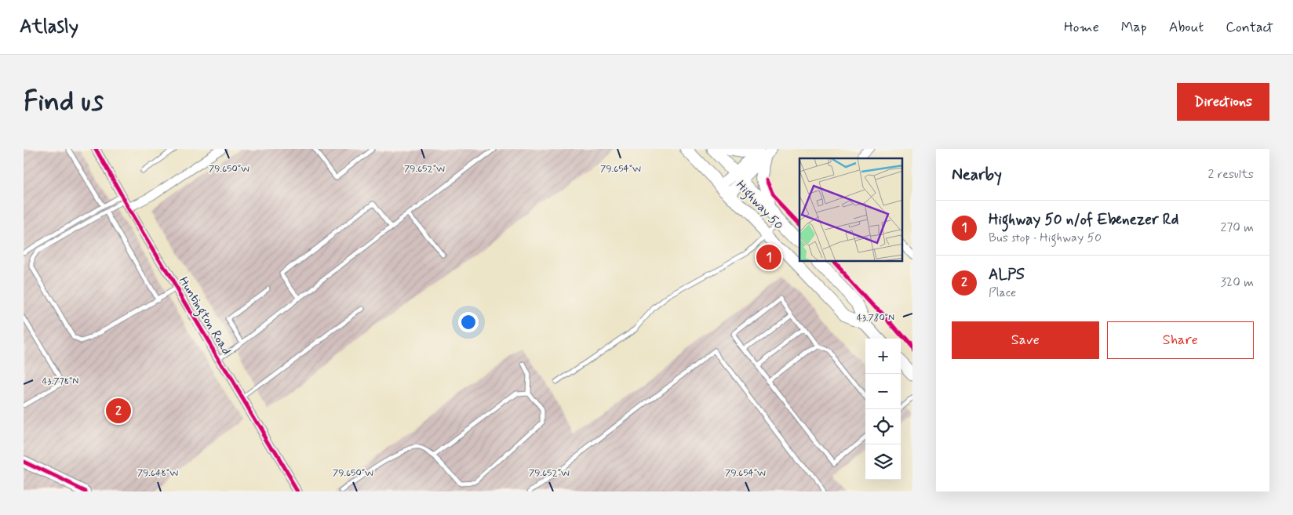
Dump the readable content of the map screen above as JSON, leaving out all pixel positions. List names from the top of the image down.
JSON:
{
  "streets": {
    "main road": ["Highway 50"],
    "street": ["Huntington Road"]
  },
  "page": {
    "header": "Atlasly",
    "nav": [
      "Home",
      "Map",
      "About",
      "Contact"
    ],
    "buttons": [
      "Directions",
      ["Save", "Share"]
    ],
    "title": "Find us",
    "heading": ["Nearby", "2 results"],
    "list": [
      {
        "mark": "1",
        "name": "Highway 50 n/of Ebenezer Rd",
        "note": "Bus stop · Highway 50",
        "value": "270 m"
      },
      {
        "mark": "2",
        "name": "ALPS",
        "note": "Place",
        "value": "320 m"
      }
    ],
    "pins": ["1", "2"],
    "map_buttons": ["+", "−"]
  },
  "coordinates": [
    "79.650°W",
    "79.652°W",
    "79.654°W",
    "43.780°N",
    "43.778°N",
    "79.648°W"
  ]
}
